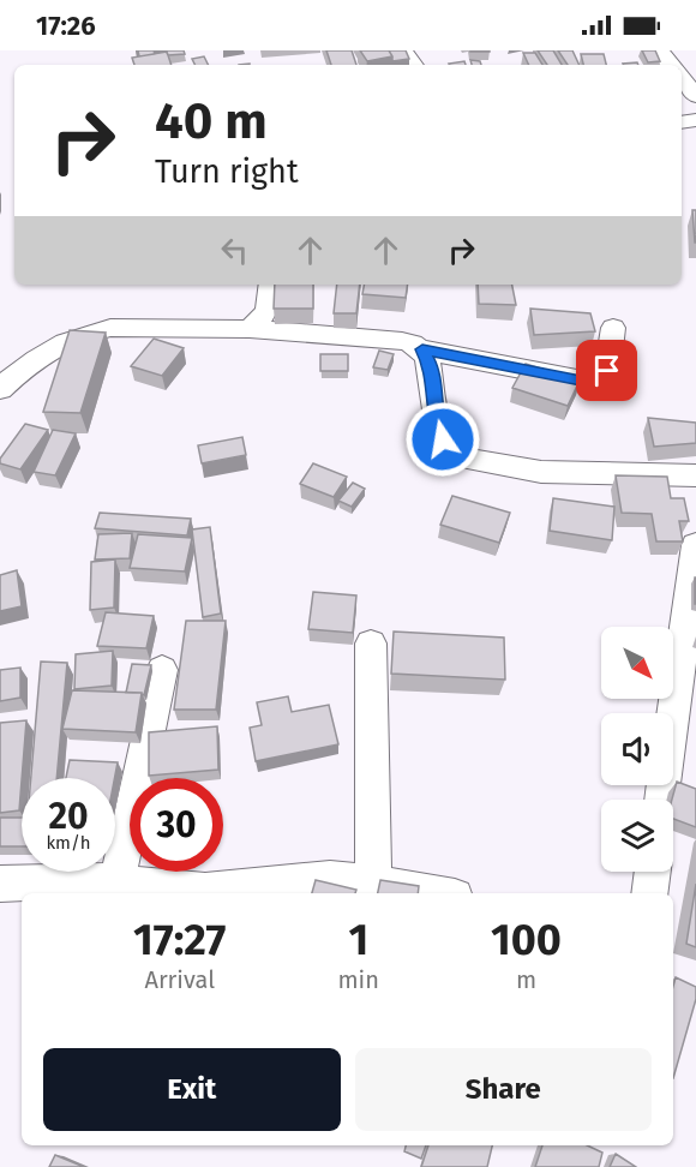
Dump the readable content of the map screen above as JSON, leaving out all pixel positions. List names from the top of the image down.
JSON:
{
  "north": "bottom right",
  "page": {
    "status": "17:26",
    "turn": ["40 m", "Turn right"],
    "speed": "20 km/h",
    "limit": "30",
    "eta": [
      "17:27",
      "Arrival",
      "1",
      "min",
      "100",
      "m"
    ],
    "buttons": ["Exit", "Share"]
  }
}
